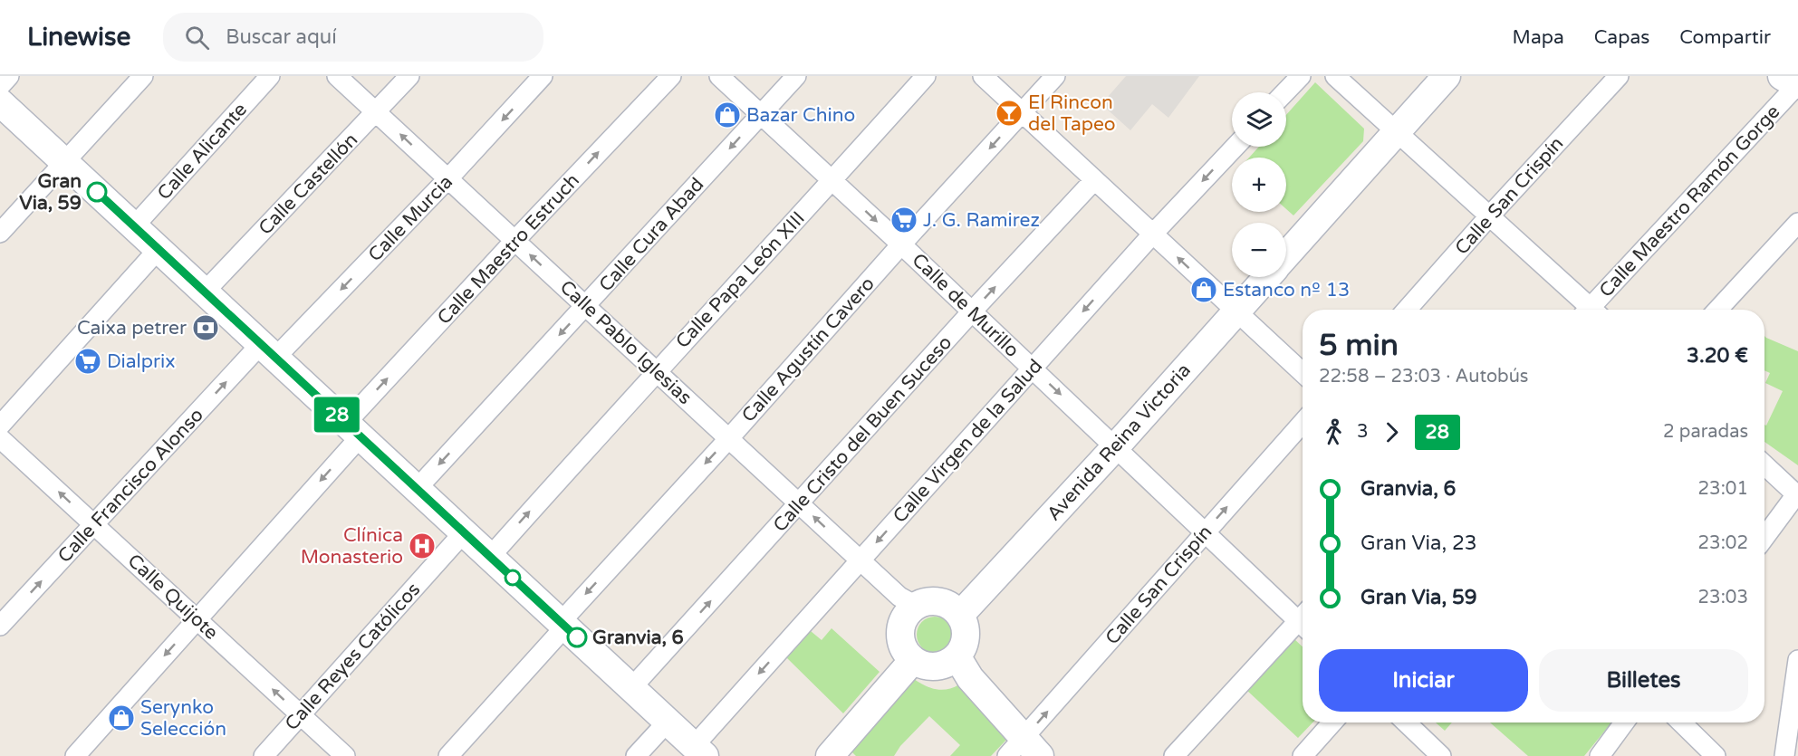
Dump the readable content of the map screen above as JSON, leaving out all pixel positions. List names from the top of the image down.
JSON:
{
  "streets": {
    "street": [
      "Calle Alicante",
      "Calle Castellón",
      "Calle San Crispín",
      "Calle Maestro Ramón Gorge",
      "Calle Murcia",
      "Calle Cura Abad",
      "Calle Maestro Estruch",
      "Calle Papa León XIII",
      "Calle de Murillo",
      "Calle Pablo Iglesias",
      "Calle Agustín Cavero",
      "Calle Cristo del Buen Suceso",
      "Calle Virgen de la Salud",
      "Avenida Reina Victoria",
      "Calle Francisco Alonso",
      "Calle Quijote",
      "Calle Reyes Católicos"
    ]
  },
  "crossings": [
    ["Calle Castellón", "Calle Pablo Iglesias"],
    ["Calle San Crispín", "Calle de Murillo"],
    ["Calle Murcia", "Calle Pablo Iglesias"],
    ["Calle Murcia", "Calle Francisco Alonso"],
    ["Calle Cura Abad", "Calle de Murillo"],
    ["Calle Cura Abad", "Calle Pablo Iglesias"],
    ["Calle Maestro Estruch", "Calle Pablo Iglesias"],
    ["Calle Maestro Estruch", "Calle Quijote"],
    ["Calle Papa León XIII", "Calle de Murillo"],
    ["Calle Papa León XIII", "Calle Pablo Iglesias"],
    ["Calle de Murillo", "Calle Agustín Cavero"],
    ["Calle de Murillo", "Calle Cristo del Buen Suceso"],
    ["Calle de Murillo", "Calle Virgen de la Salud"],
    ["Calle de Murillo", "Avenida Reina Victoria"],
    ["Calle Pablo Iglesias", "Calle Agustín Cavero"],
    ["Calle Pablo Iglesias", "Calle Cristo del Buen Suceso"],
    ["Calle Pablo Iglesias", "Calle Virgen de la Salud"],
    ["Calle Pablo Iglesias", "Avenida Reina Victoria"],
    ["Calle Francisco Alonso", "Calle Quijote"],
    ["Calle Quijote", "Calle Reyes Católicos"]
  ],
  "one_way": [
    "Calle Murcia",
    "Calle Cura Abad",
    "Calle Papa León XIII",
    "Calle Pablo Iglesias",
    "Calle Agustín Cavero",
    "Calle Cristo del Buen Suceso",
    "Calle Virgen de la Salud",
    "Calle Quijote"
  ],
  "places": {
    "bar": ["El Rincon del Tapeo"],
    "shop": ["Bazar Chino", "Estanco nº 13", "Serynko Selección"],
    "other": ["Gran Via, 59", "Granvia, 6"],
    "supermarket": ["J. G. Ramirez", "Dialprix"],
    "bank": ["Caixa petrer"],
    "hospital": ["Clínica Monasterio"]
  },
  "lines": ["bus line 28"],
  "page": {
    "header": "Linewise",
    "search": "Buscar aquí",
    "nav": ["Mapa", "Capas", "Compartir"],
    "on_map": "28",
    "map_buttons": ["+", "−"],
    "heading": ["5 min", "22:58 – 23:03 · Autobús", "3.20 €"],
    "legs": ["3", "28", "2 paradas"],
    "list": [
      {
        "name": "Granvia, 6",
        "value": "23:01"
      },
      {
        "name": "Gran Via, 23",
        "value": "23:02"
      },
      {
        "name": "Gran Via, 59",
        "value": "23:03"
      }
    ],
    "buttons": ["Iniciar", "Billetes"]
  }
}
